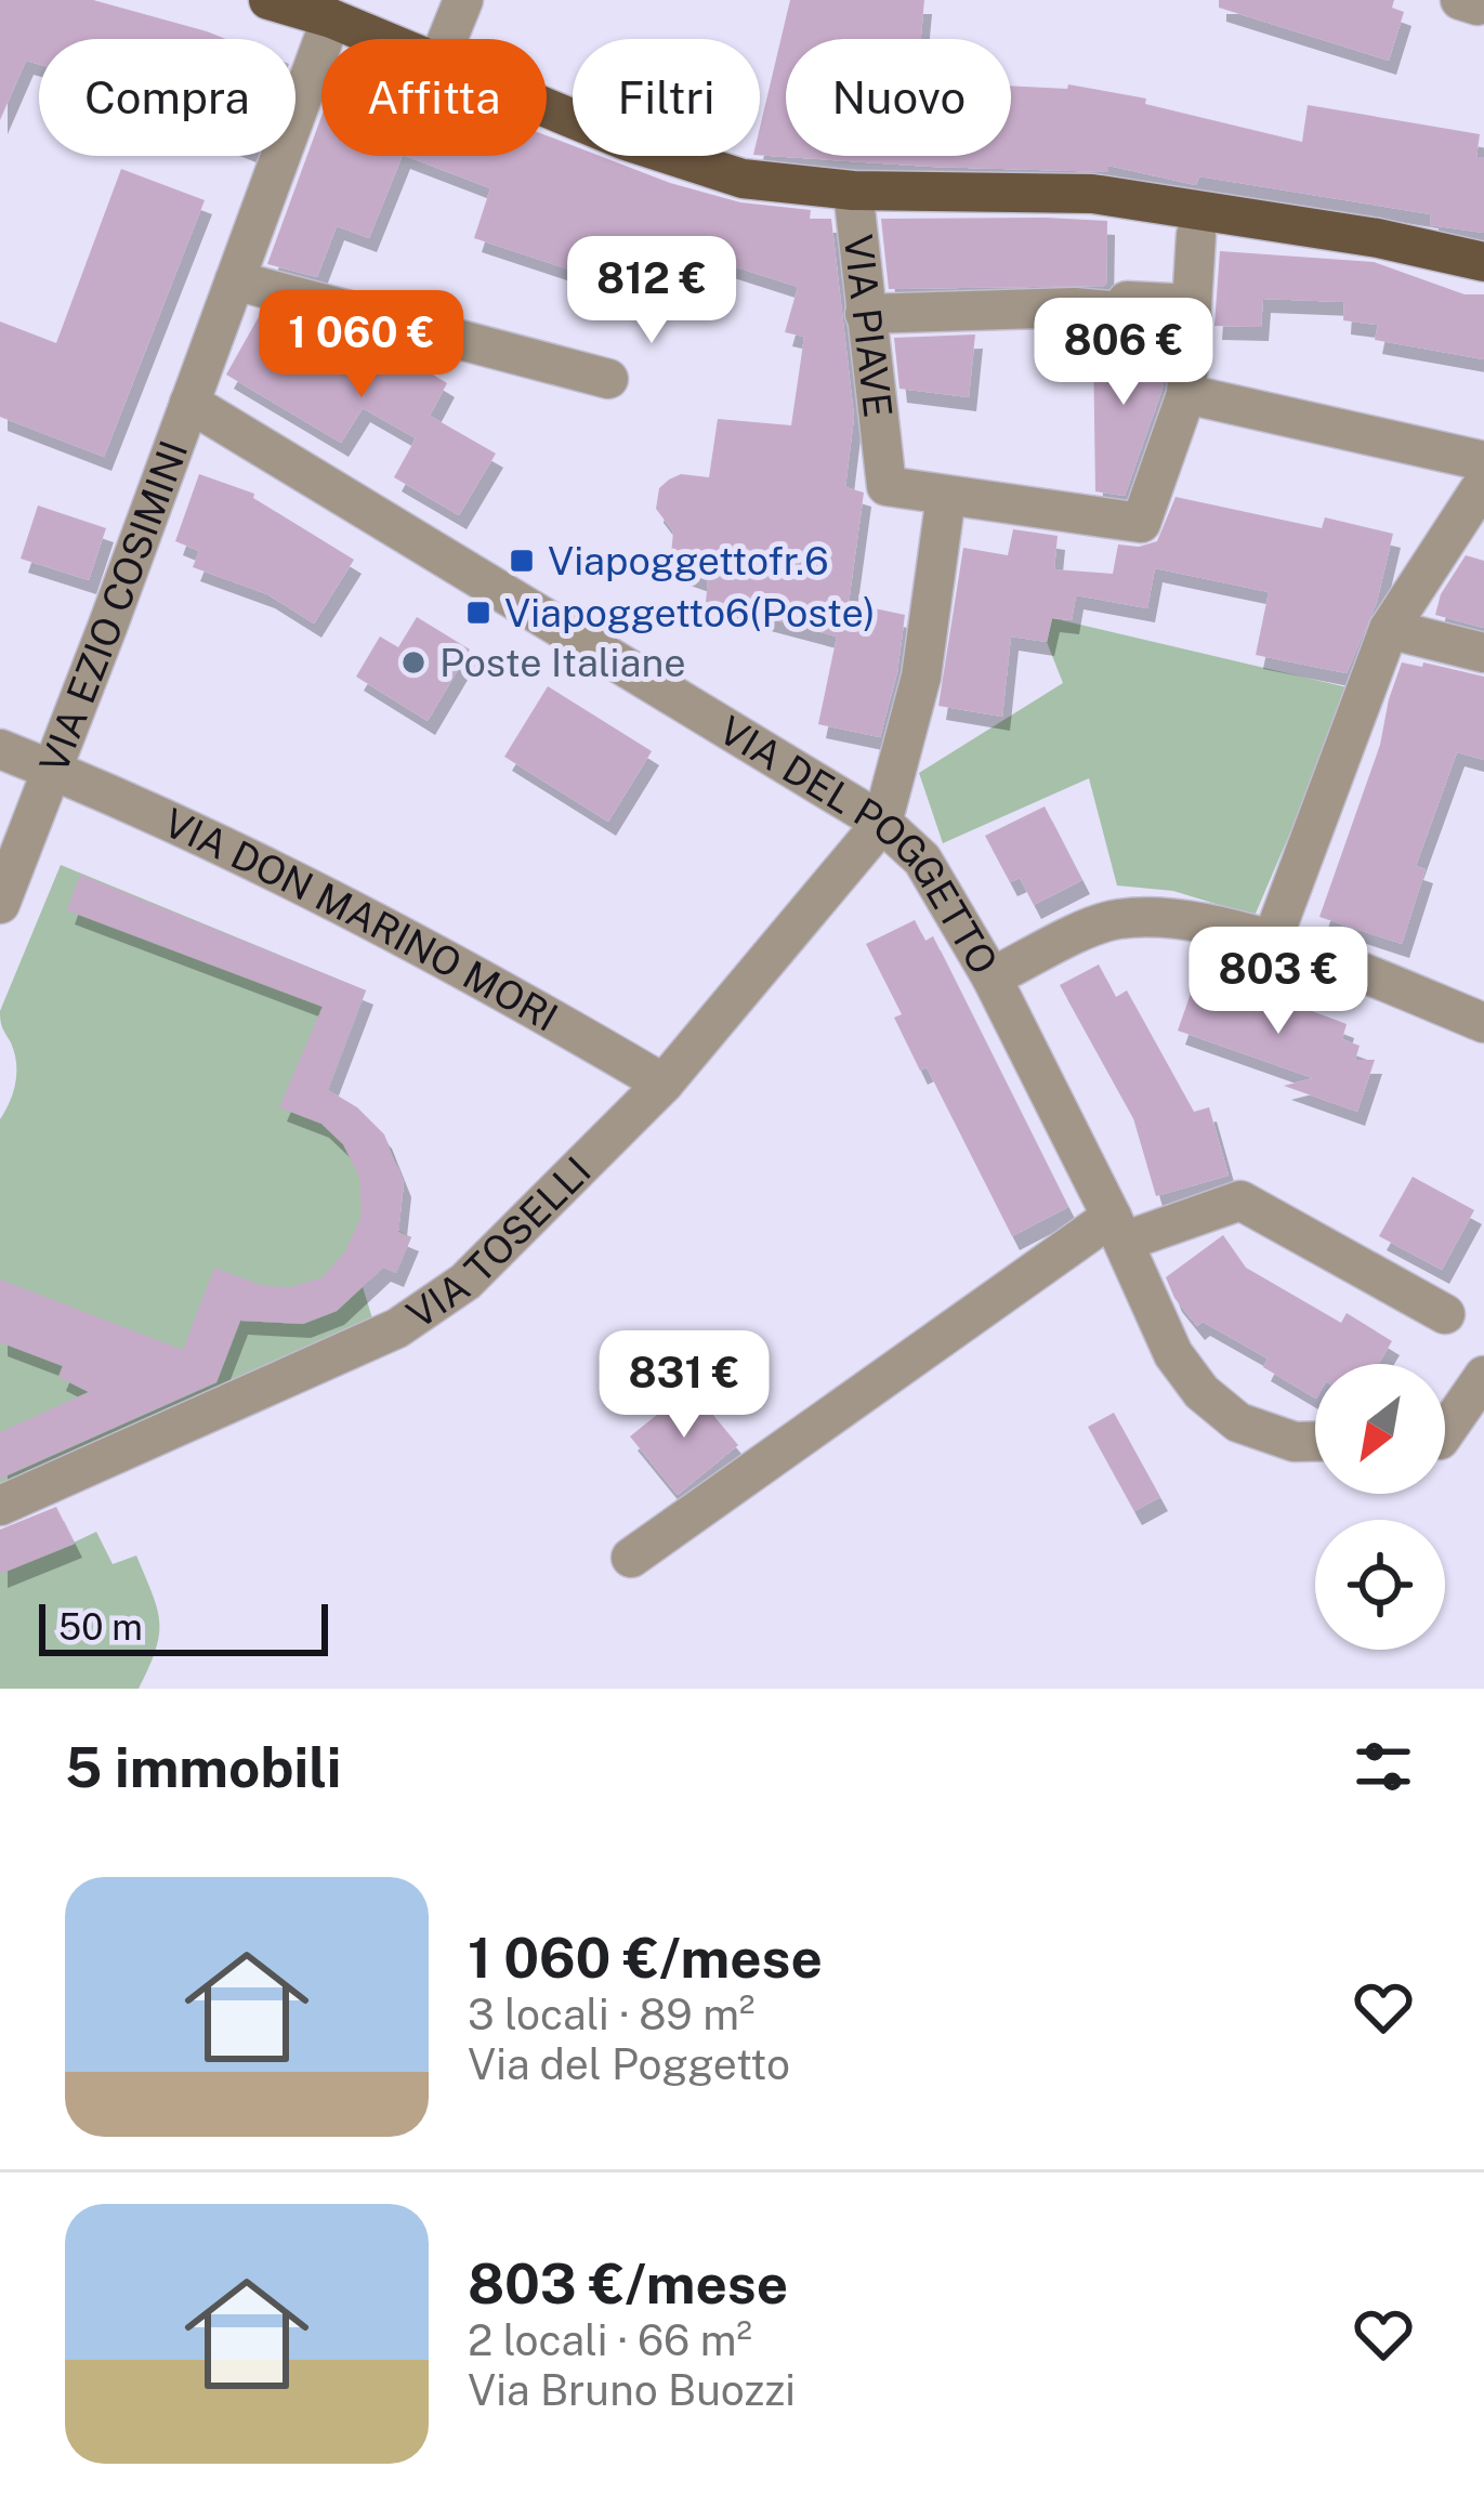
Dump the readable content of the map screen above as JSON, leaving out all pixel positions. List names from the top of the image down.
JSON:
{
  "streets": {
    "street": [
      "VIA PIAVE",
      "VIA EZIO COSIMINI",
      "VIA DEL POGGETTO",
      "VIA DON MARINO MORI",
      "VIA TOSELLI"
    ]
  },
  "crossings": [
    ["VIA EZIO COSIMINI", "VIA DEL POGGETTO"],
    ["VIA EZIO COSIMINI", "VIA DON MARINO MORI"],
    ["VIA DEL POGGETTO", "VIA TOSELLI"],
    ["VIA DON MARINO MORI", "VIA TOSELLI"]
  ],
  "places": {
    "transit": ["Viapoggettofr.6", "Viapoggetto6(Poste)"],
    "other": ["Poste Italiane"]
  },
  "scale_bar": "50 m",
  "north": "bottom left",
  "page": {
    "chip": [
      "Compra",
      "Affitta",
      "Filtri",
      "Nuovo"
    ],
    "price": [
      "812 €",
      "1 060 €",
      "806 €",
      "803 €",
      "831 €"
    ],
    "scale": "50 m",
    "heading": "5 immobili",
    "list": [
      {
        "name": "1 060 €/mese",
        "note": "3 locali · 89 m² · Via del Poggetto"
      },
      {
        "name": "803 €/mese",
        "note": "2 locali · 66 m² · Via Bruno Buozzi"
      }
    ]
  }
}
